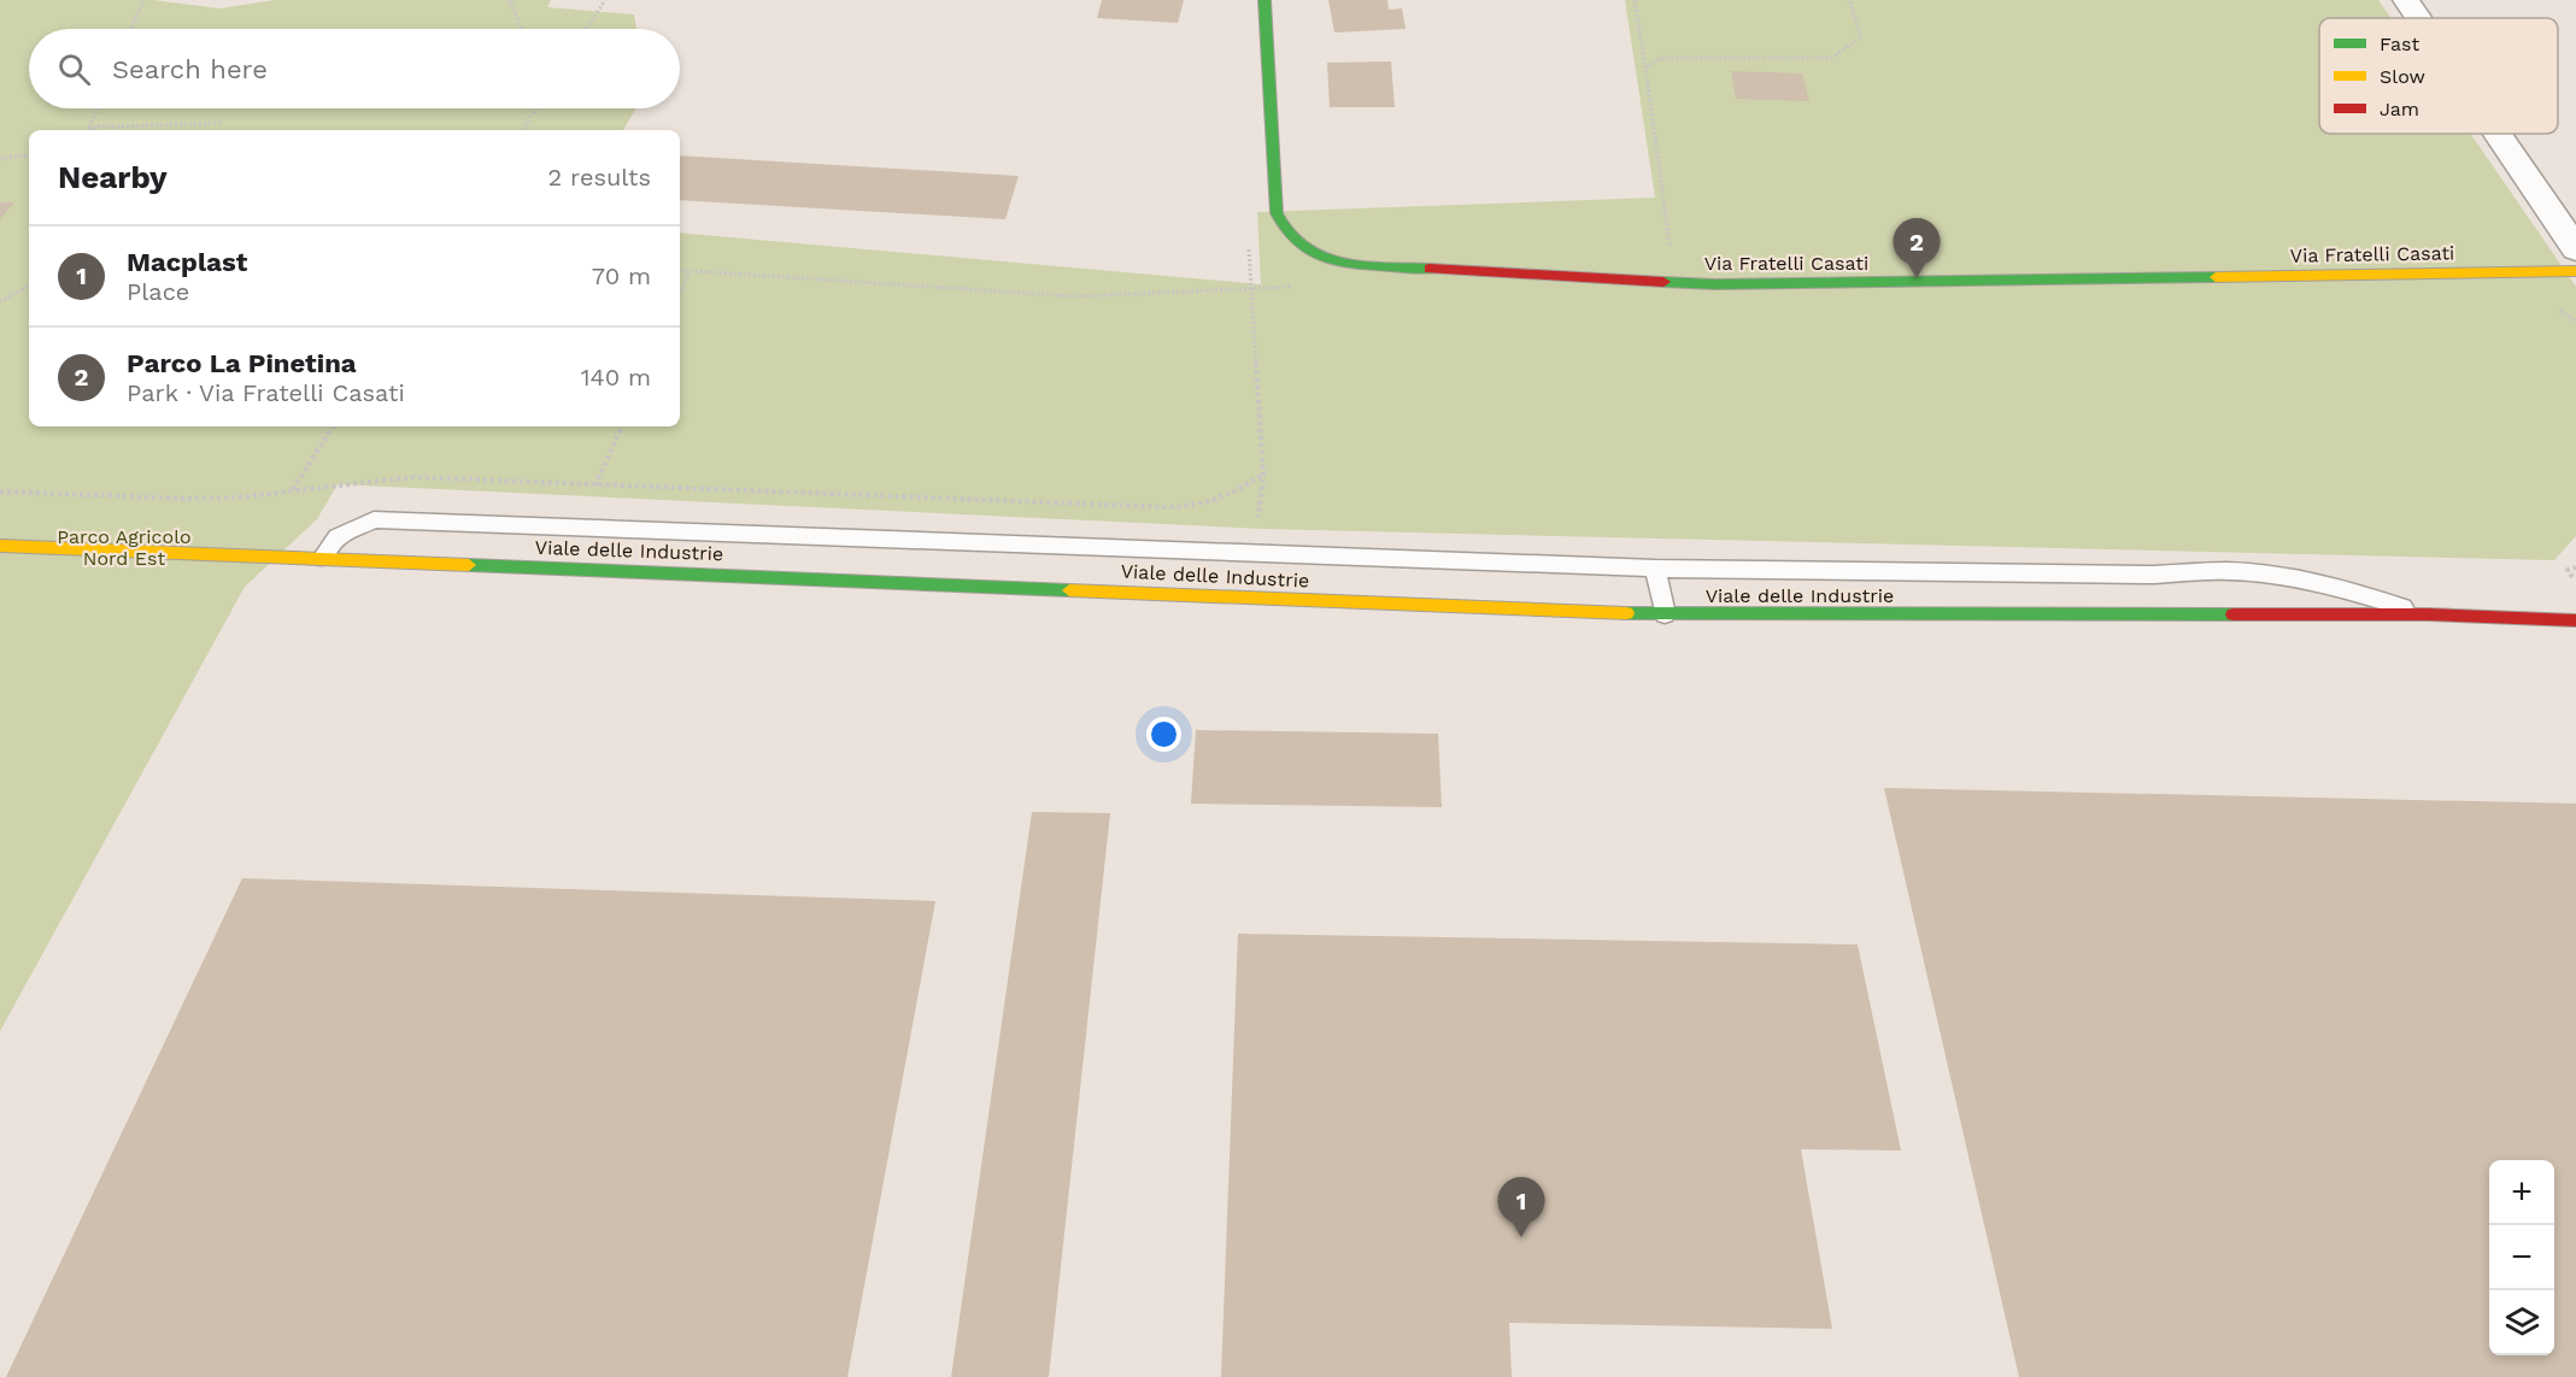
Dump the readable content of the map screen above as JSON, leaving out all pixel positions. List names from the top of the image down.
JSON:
{
  "streets": {
    "street": ["Via Fratelli Casati", "Viale delle Industrie"]
  },
  "parks": ["Parco Agricolo Nord Est"],
  "legend": ["Fast", "Slow", "Jam"],
  "page": {
    "search": "Search here",
    "heading": ["Nearby", "2 results"],
    "pins": ["2", "1"],
    "list": [
      {
        "mark": "1",
        "name": "Macplast",
        "note": "Place",
        "value": "70 m"
      },
      {
        "mark": "2",
        "name": "Parco La Pinetina",
        "note": "Park · Via Fratelli Casati",
        "value": "140 m"
      }
    ],
    "map_buttons": ["+", "−"]
  }
}
